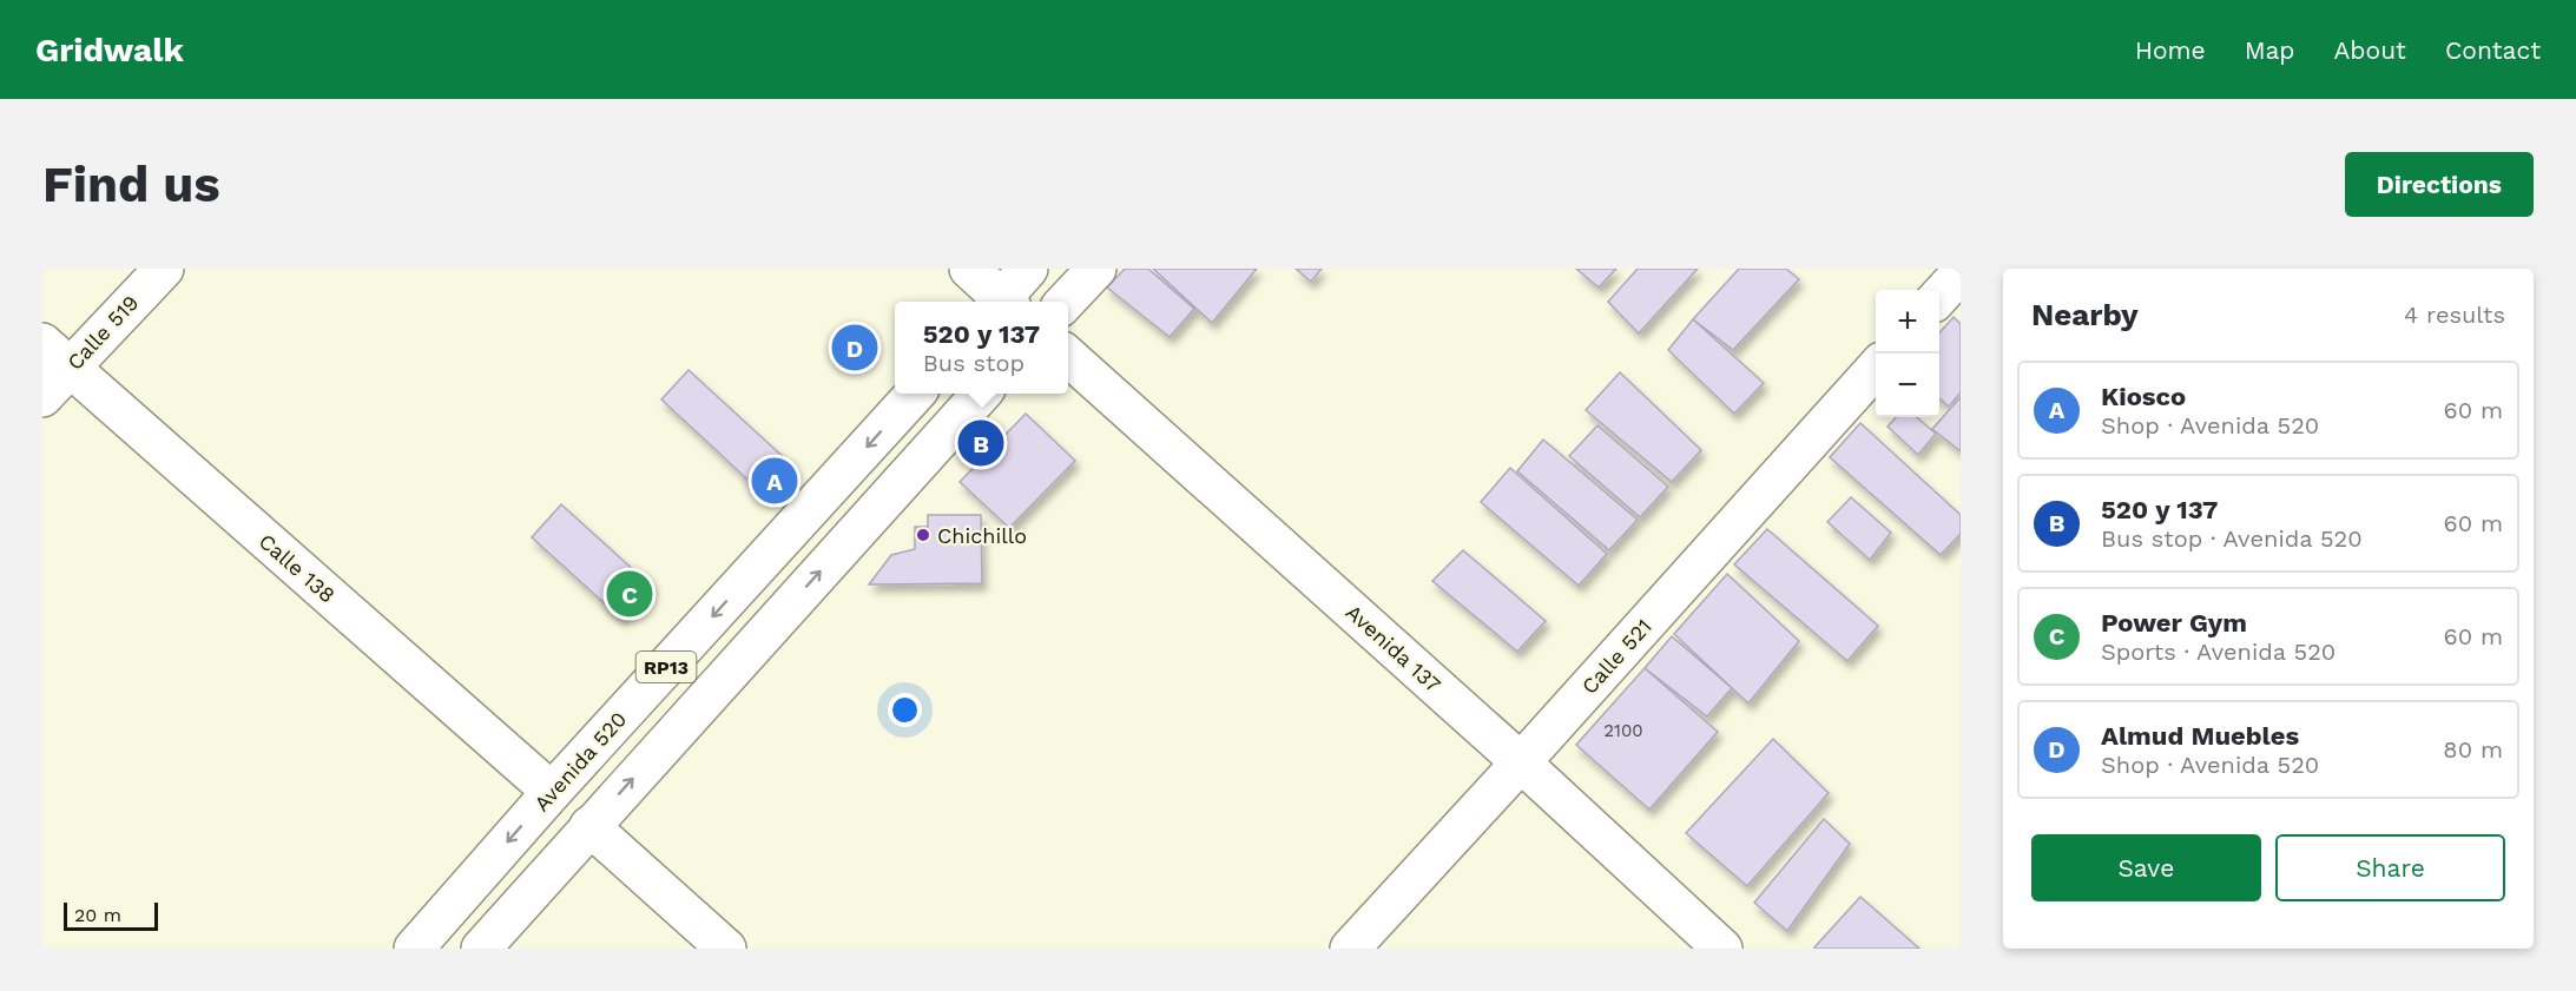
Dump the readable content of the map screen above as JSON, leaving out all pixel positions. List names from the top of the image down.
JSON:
{
  "streets": {
    "street": [
      "Calle 519",
      "Calle 138",
      "Avenida 137",
      "Calle 521",
      "RP13",
      "Avenida 520"
    ]
  },
  "crossings": [
    ["Calle 519", "Calle 138"],
    ["Calle 138", "Avenida 520"],
    ["Avenida 137", "Calle 521"]
  ],
  "places": ["Chichillo"],
  "house_numbers": ["2100"],
  "scale_bar": "20 m",
  "page": {
    "header": "Gridwalk",
    "nav": [
      "Home",
      "Map",
      "About",
      "Contact"
    ],
    "buttons": [
      "Directions",
      ["Save", "Share"]
    ],
    "title": "Find us",
    "heading": ["Nearby", "4 results"],
    "map_buttons": ["+", "−"],
    "popup": ["520 y 137", "Bus stop"],
    "pins": [
      "D",
      "B",
      "A",
      "C"
    ],
    "list": [
      {
        "mark": "A",
        "name": "Kiosco",
        "note": "Shop · Avenida 520",
        "value": "60 m"
      },
      {
        "mark": "B",
        "name": "520 y 137",
        "note": "Bus stop · Avenida 520",
        "value": "60 m"
      },
      {
        "mark": "C",
        "name": "Power Gym",
        "note": "Sports · Avenida 520",
        "value": "60 m"
      },
      {
        "mark": "D",
        "name": "Almud Muebles",
        "note": "Shop · Avenida 520",
        "value": "80 m"
      }
    ],
    "scale": "20 m"
  }
}
